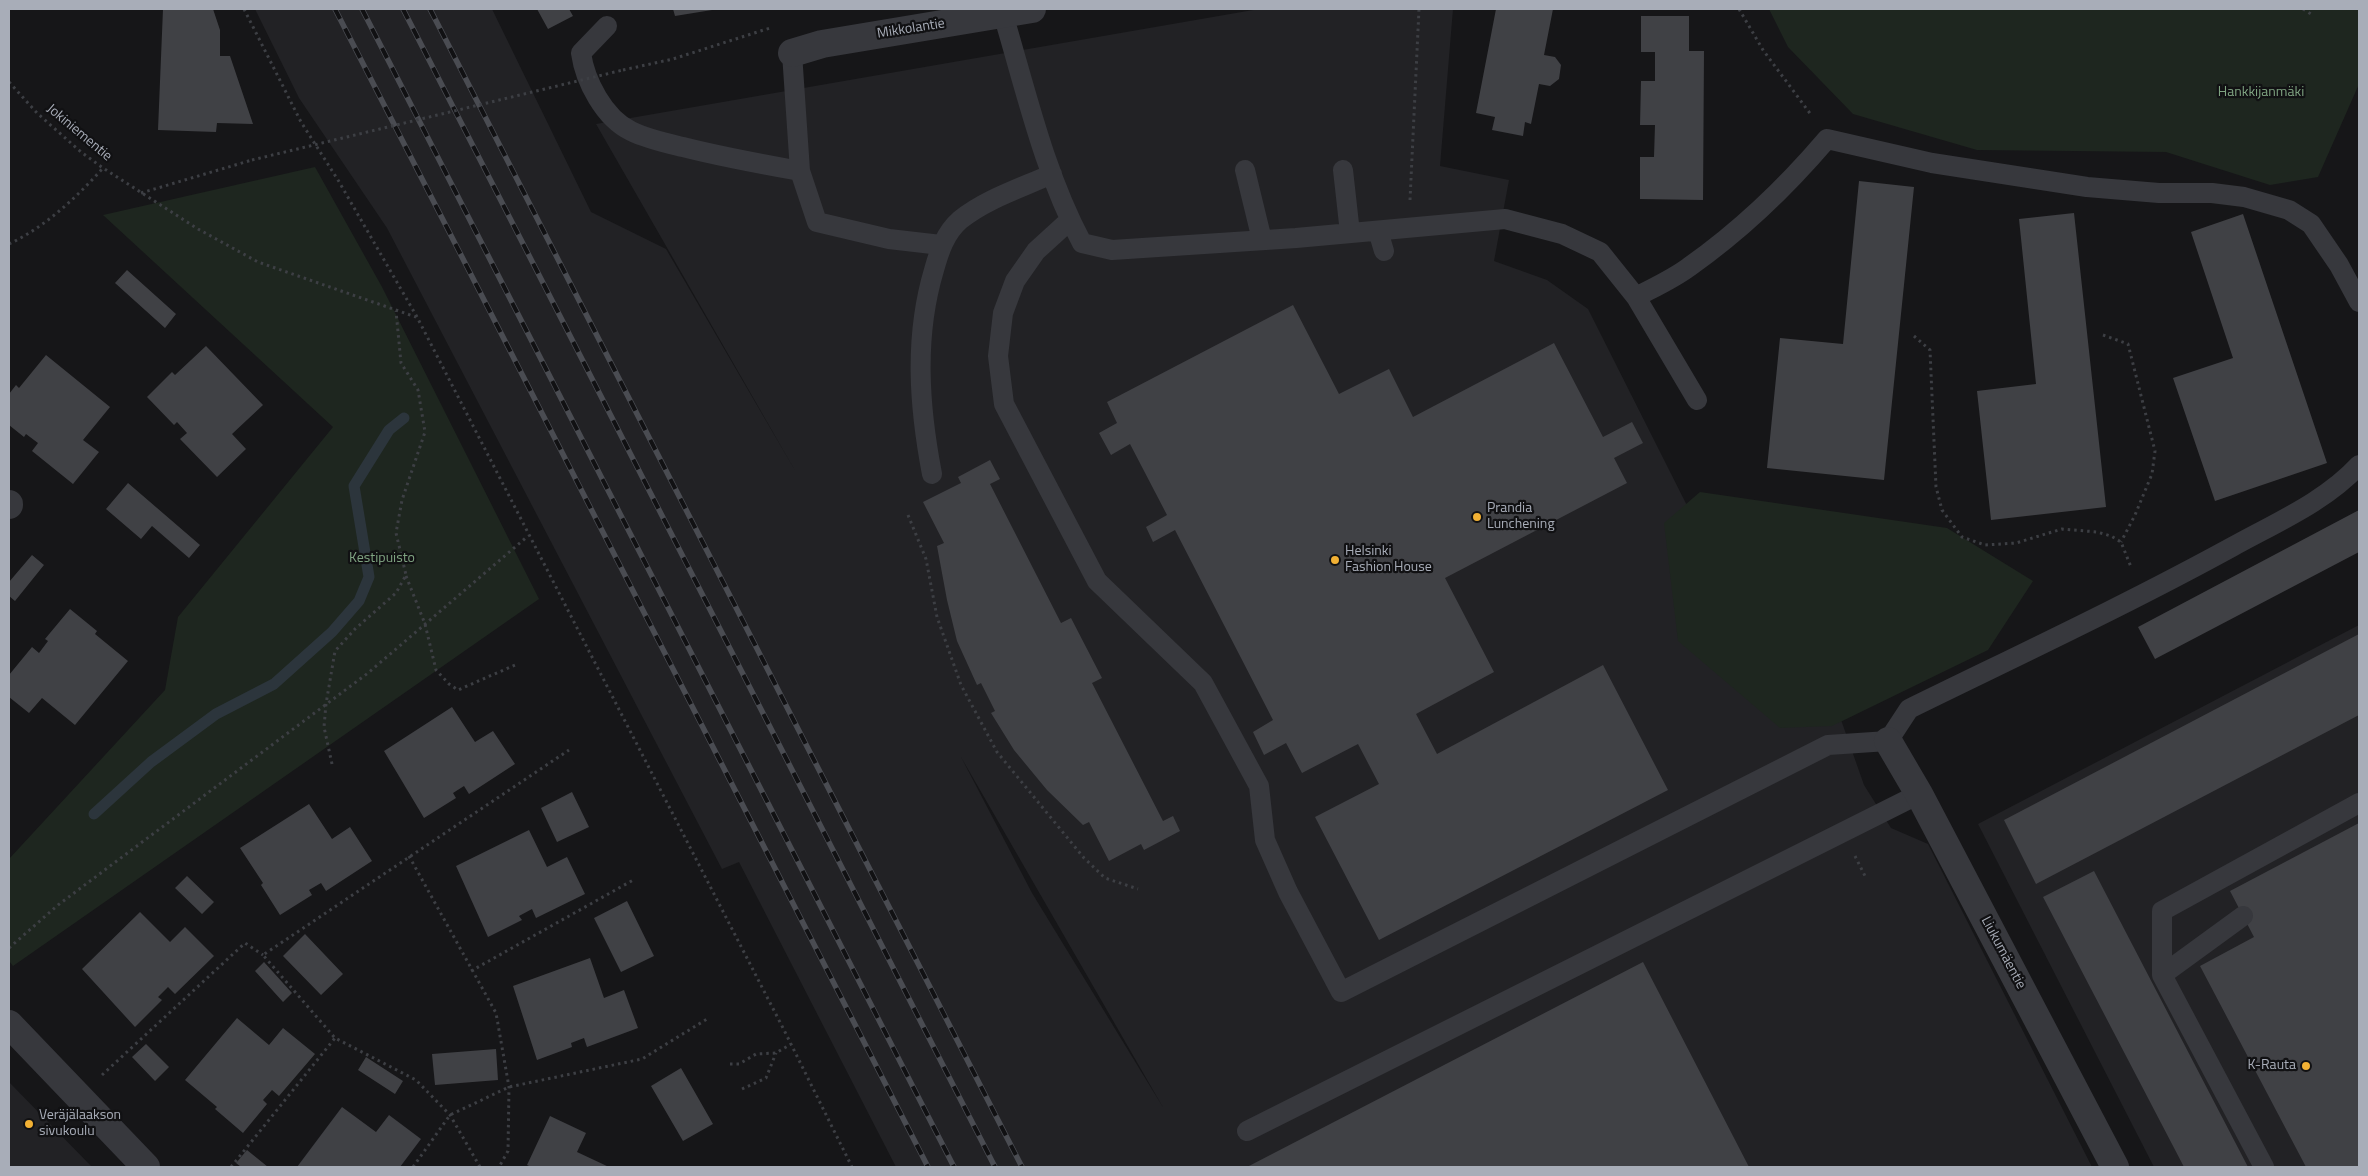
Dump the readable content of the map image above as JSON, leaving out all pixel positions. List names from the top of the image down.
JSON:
{
  "streets": {
    "street": ["Mikkolantie", "Liukumäentie"],
    "path": ["Jokiniementie"]
  },
  "parks": ["Hankkijanmäki", "Kestipuisto"],
  "places": [
    "Prandia Lunchening",
    "Helsinki Fashion House",
    "K-Rauta",
    "Veräjälaakson sivukoulu"
  ]
}
